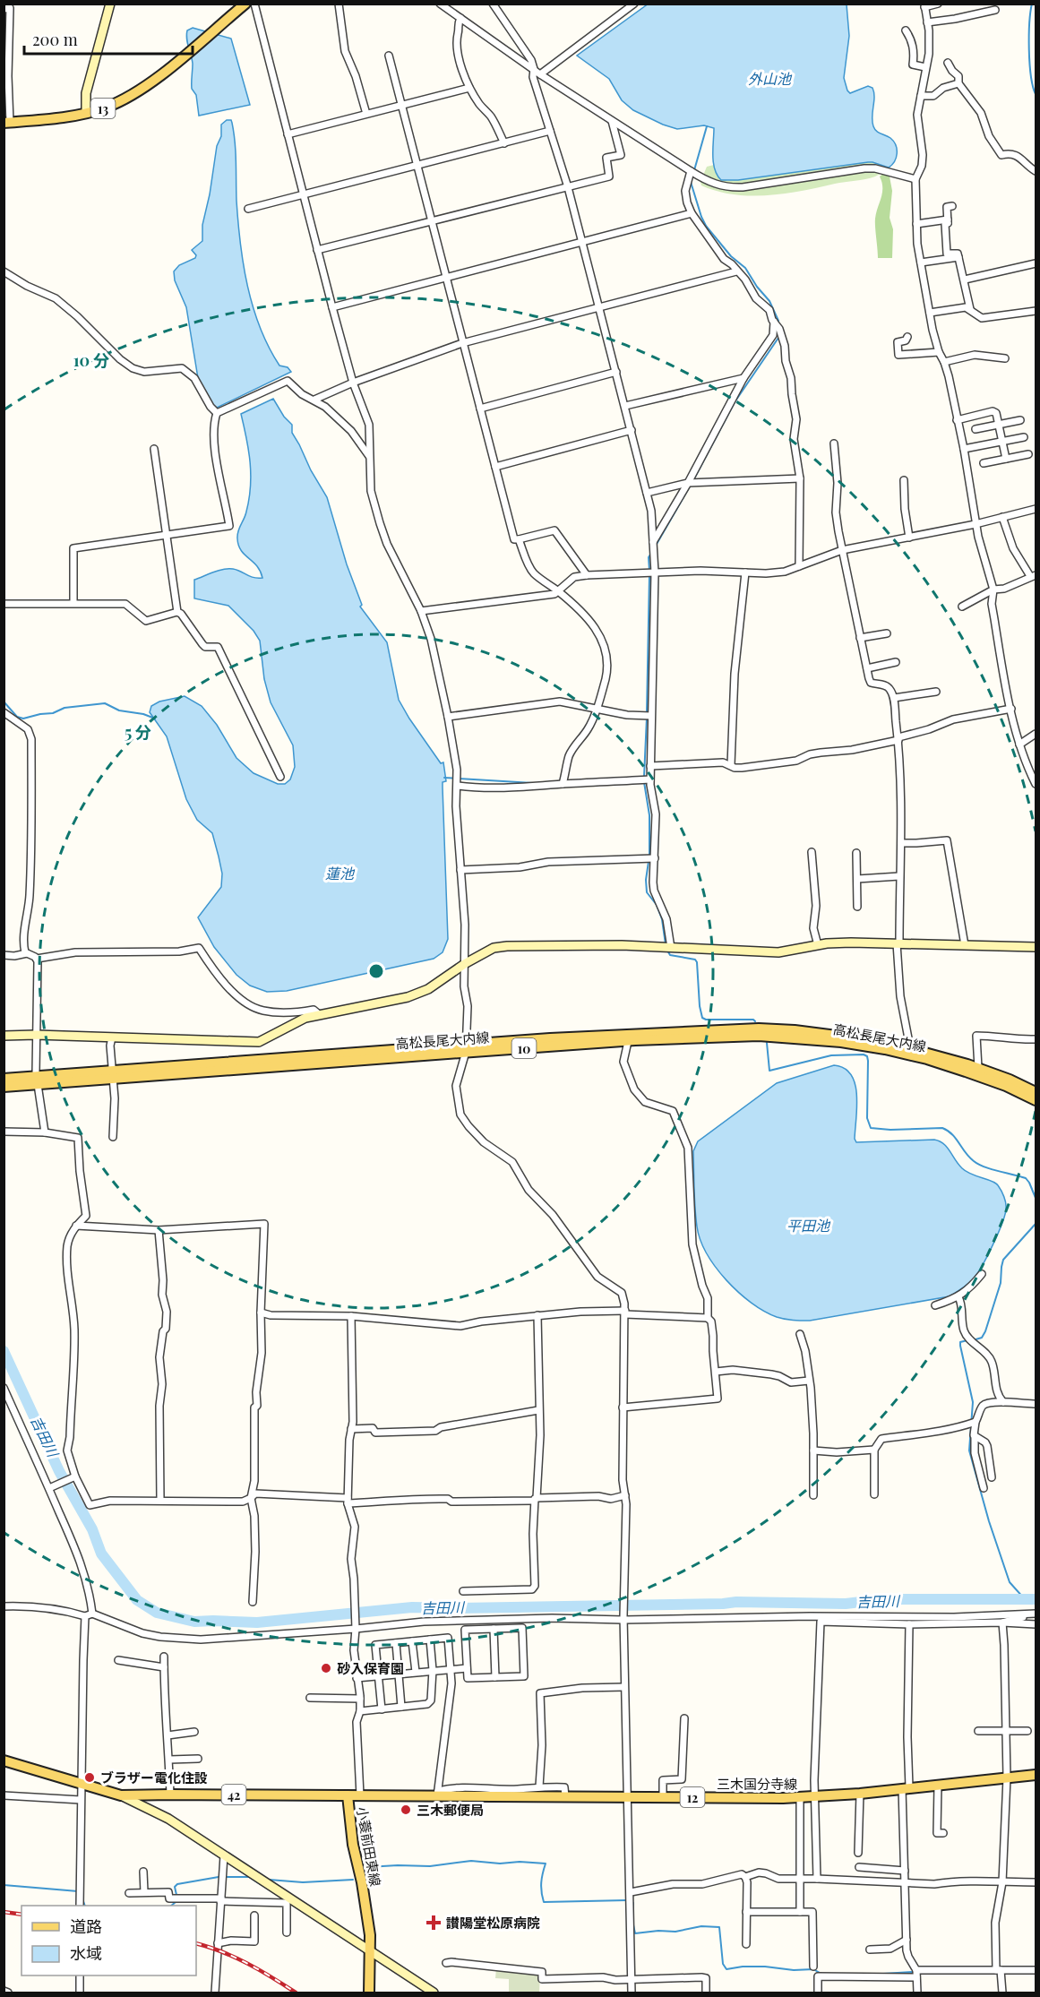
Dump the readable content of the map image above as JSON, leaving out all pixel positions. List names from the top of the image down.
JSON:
{
  "streets": {
    "main road": [
      "13",
      "高松長尾大内線",
      "10",
      "三木国分寺線",
      "42",
      "12",
      "小蓑前田東線"
    ]
  },
  "crossings": [
    ["三木国分寺線", "小蓑前田東線"]
  ],
  "water": [
    "外山池",
    "蓮池",
    "平田池",
    "吉田川"
  ],
  "places": {
    "other": ["砂入保育園", "ブラザー電化住設", "三木郵便局"],
    "health": ["讃陽堂松原病院"]
  },
  "legend": ["道路", "水域"],
  "scale_bar": "200 m",
  "rings": ["10 分", "5 分"]
}
